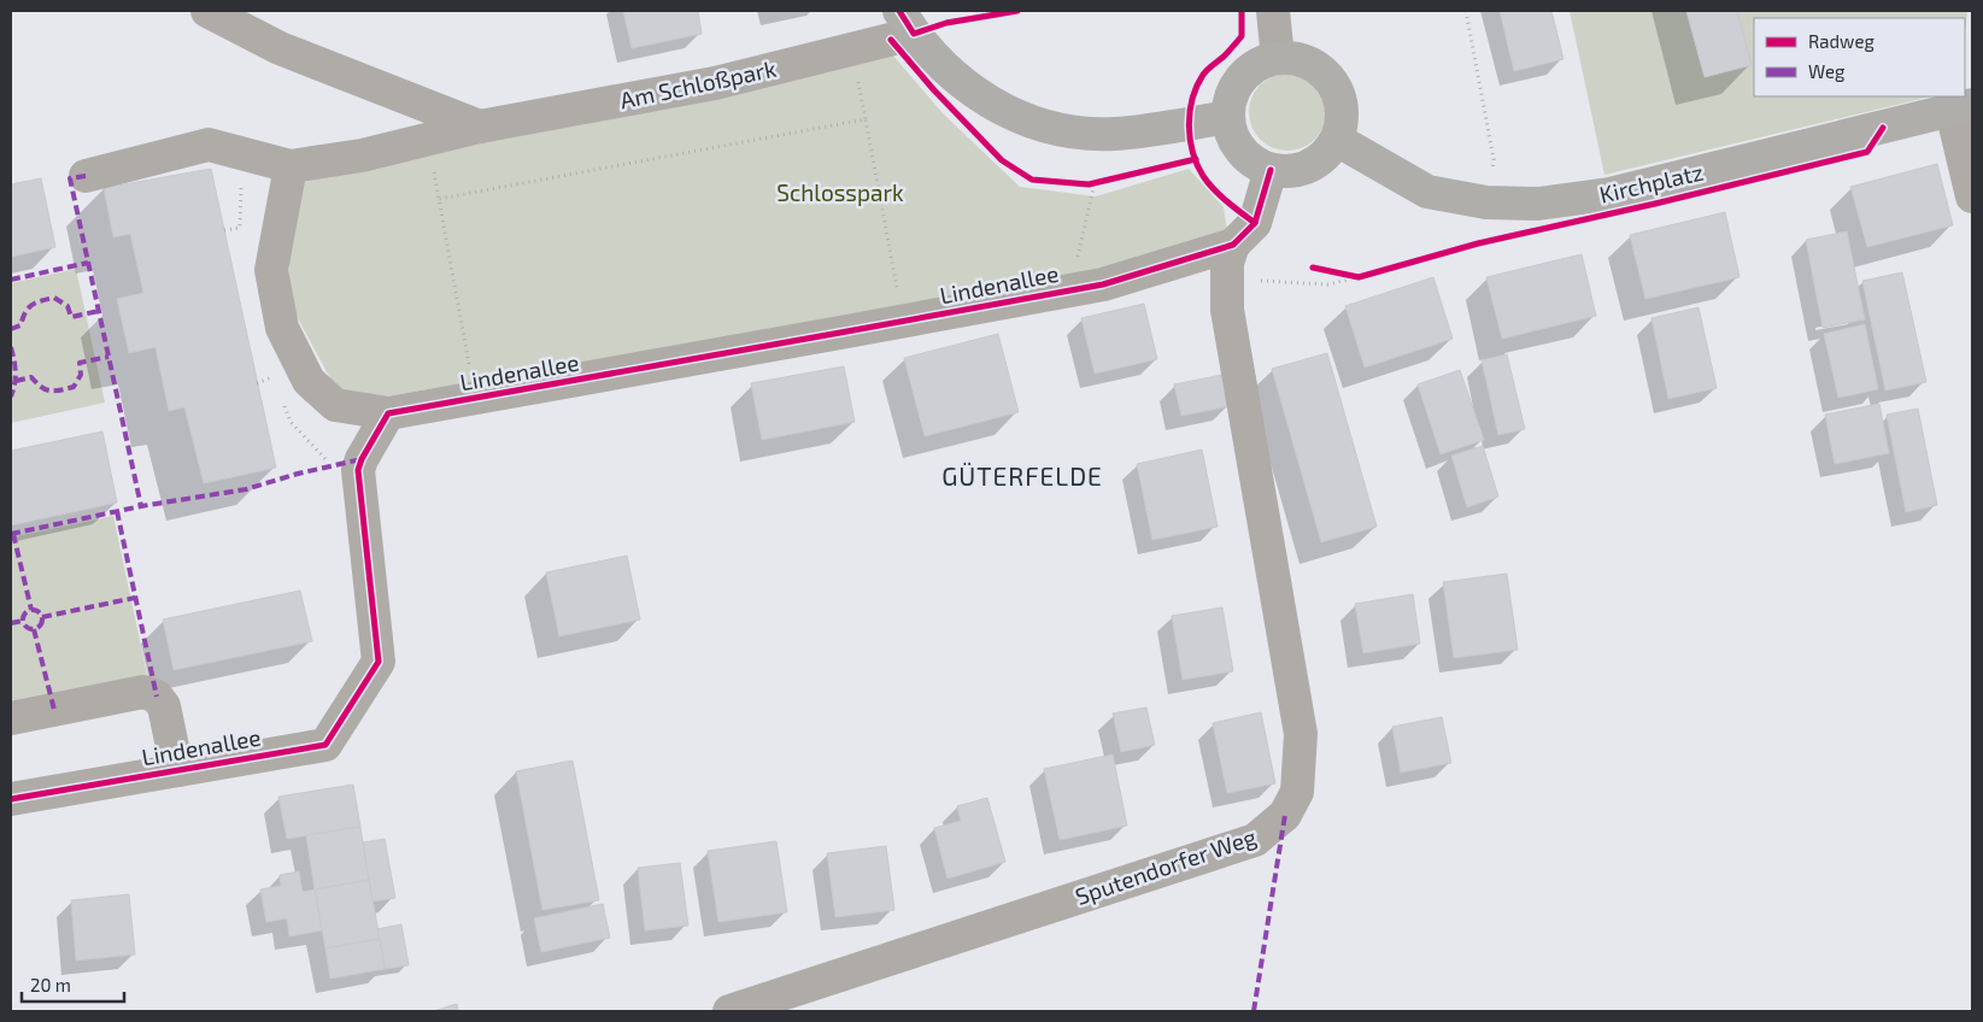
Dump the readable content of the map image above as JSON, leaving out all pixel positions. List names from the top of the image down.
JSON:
{
  "streets": {
    "main road": ["Kirchplatz"],
    "street": ["Am Schloßpark", "Lindenallee", "Sputendorfer Weg"]
  },
  "crossings": [
    ["Am Schloßpark", "Lindenallee"],
    ["Kirchplatz", "Lindenallee"],
    ["Lindenallee", "Sputendorfer Weg"]
  ],
  "districts": ["GÜTERFELDE"],
  "parks": ["Schlosspark"],
  "legend": ["Radweg", "Weg"],
  "scale_bar": "20 m"
}
